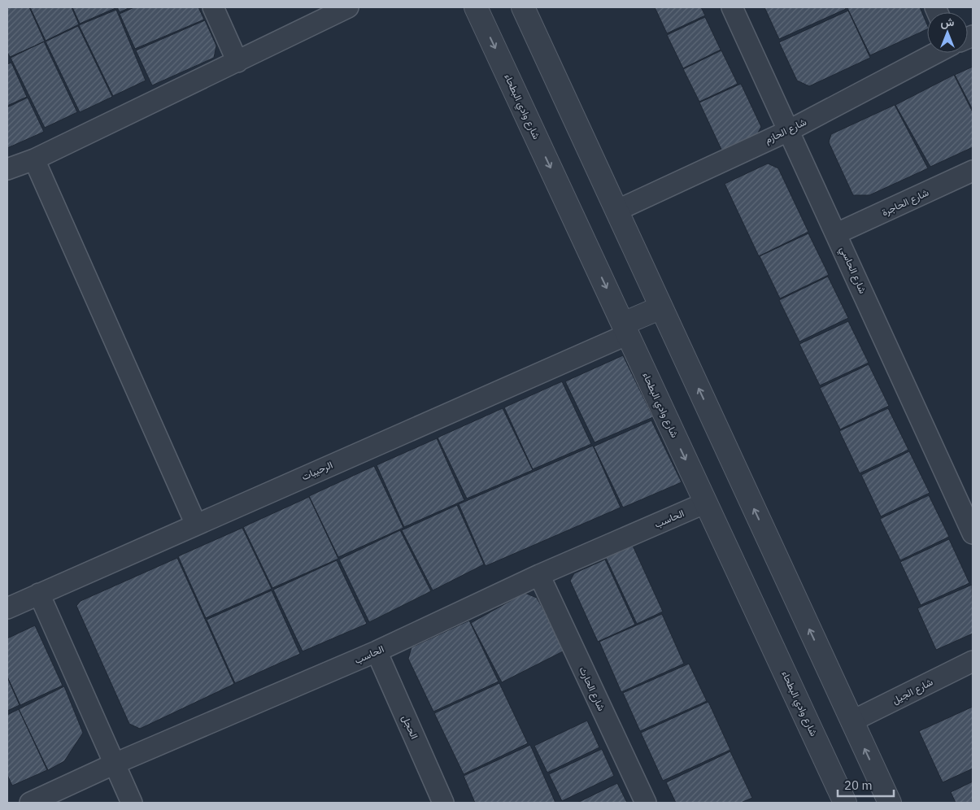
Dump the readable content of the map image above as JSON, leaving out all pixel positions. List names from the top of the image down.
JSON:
{
  "streets": {
    "street": [
      "شارع وادي البطحاء",
      "شارع الحازم",
      "شارع الحاجرة",
      "شارع الحاسي",
      "الرحيبات",
      "الحاسب",
      "شارع الحارث",
      "شارع الجيل",
      "الحجل"
    ]
  },
  "crossings": [
    ["شارع وادي البطحاء", "الرحيبات"],
    ["شارع وادي البطحاء", "الحاسب"],
    ["شارع الحازم", "شارع الحاسي"],
    ["شارع الحاجرة", "شارع الحاسي"],
    ["الحاسب", "شارع الحارث"],
    ["الحاسب", "الحجل"]
  ],
  "scale_bar": "20 m",
  "north": "top"
}
